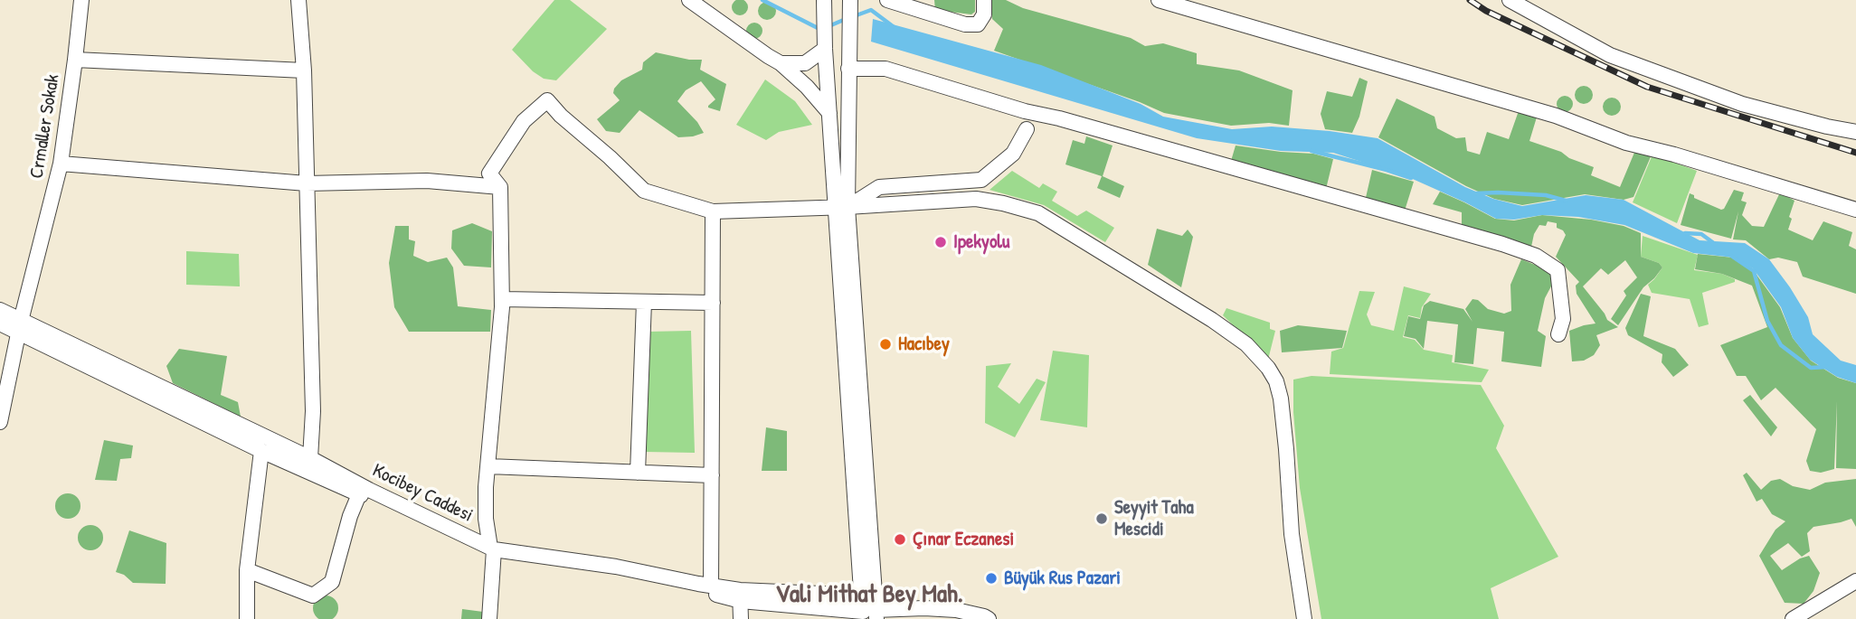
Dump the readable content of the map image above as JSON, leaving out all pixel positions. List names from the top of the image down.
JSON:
{
  "streets": {
    "street": ["Crmaller Sokak", "Kocibey Caddesi"]
  },
  "crossings": [
    ["Crmaller Sokak", "Kocibey Caddesi"]
  ],
  "districts": ["Vali Mithat Bey Mah."],
  "places": [
    "Ipekyolu",
    "Hacıbey",
    "Seyyit Taha Mescidi",
    "Çınar Eczanesi",
    "Büyük Rus Pazari"
  ]
}
